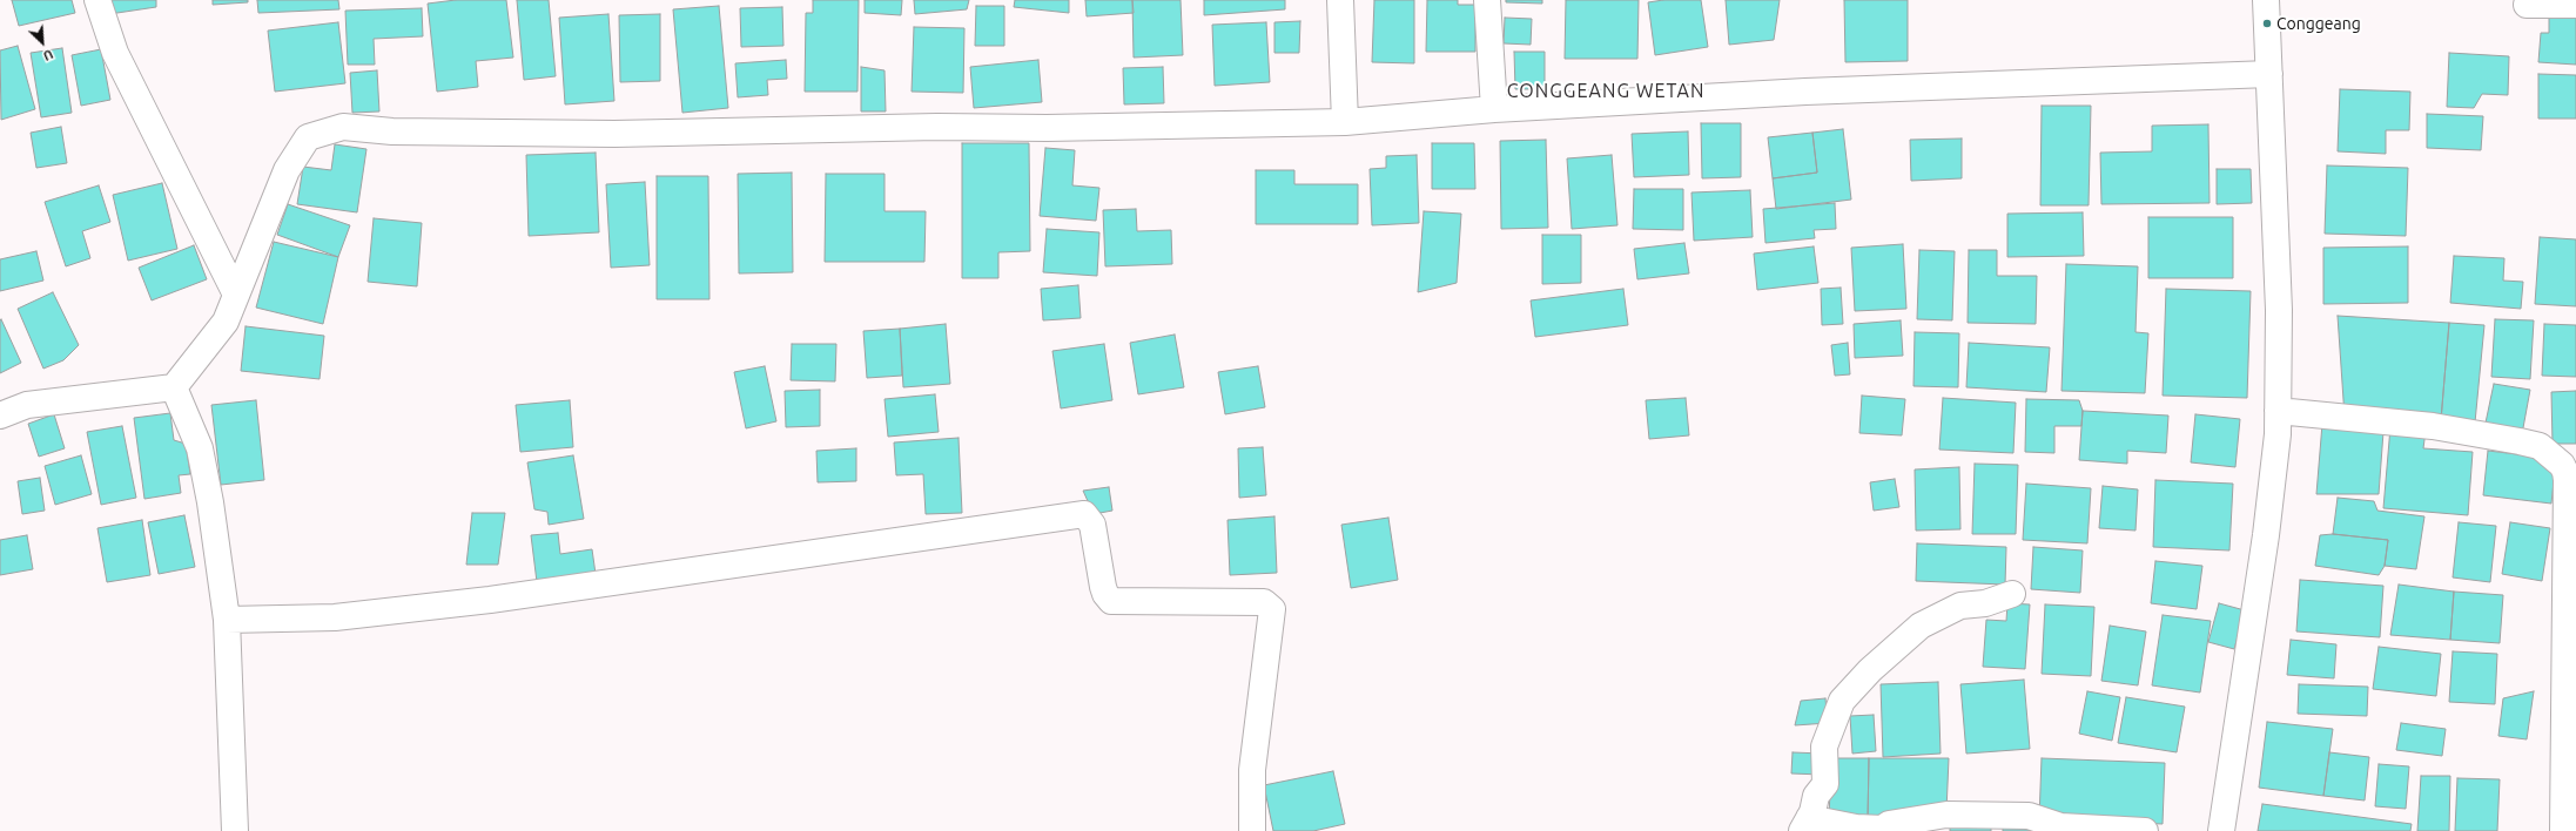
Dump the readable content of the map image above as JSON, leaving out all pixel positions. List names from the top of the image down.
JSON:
{
  "districts": ["CONGGEANG WETAN"],
  "places": ["Conggeang"],
  "north": "bottom right"
}
